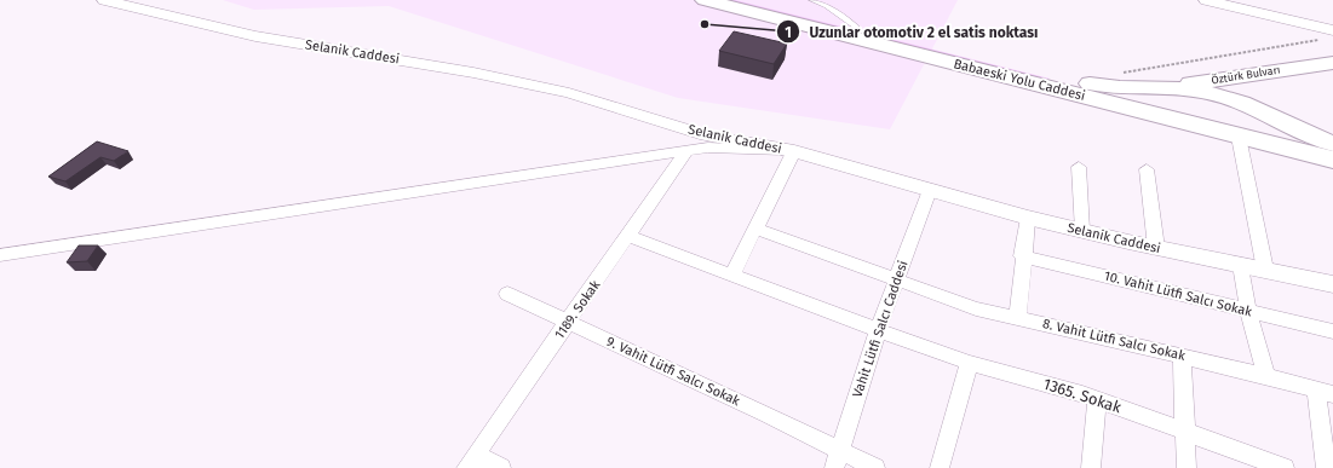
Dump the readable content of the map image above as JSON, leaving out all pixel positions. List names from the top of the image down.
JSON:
{
  "streets": {
    "highway": ["Öztürk Bulvarı", "Babaeski Yolu Caddesi"],
    "street": [
      "Selanik Caddesi",
      "10. Vahit Lütfi Salcı Sokak",
      "1189. Sokak",
      "Vahit Lütfi Salcı Caddesi",
      "8. Vahit Lütfi Salcı Sokak",
      "9. Vahit Lütfi Salcı Sokak",
      "1365. Sokak"
    ]
  },
  "crossings": [
    ["Selanik Caddesi", "Vahit Lütfi Salcı Caddesi"],
    ["Öztürk Bulvarı", "Babaeski Yolu Caddesi"],
    ["1189. Sokak", "9. Vahit Lütfi Salcı Sokak"],
    ["1189. Sokak", "1365. Sokak"],
    ["Vahit Lütfi Salcı Caddesi", "8. Vahit Lütfi Salcı Sokak"],
    ["Vahit Lütfi Salcı Caddesi", "9. Vahit Lütfi Salcı Sokak"],
    ["Vahit Lütfi Salcı Caddesi", "1365. Sokak"]
  ],
  "places": ["Uzunlar otomotiv 2 el satis noktası"]
}
